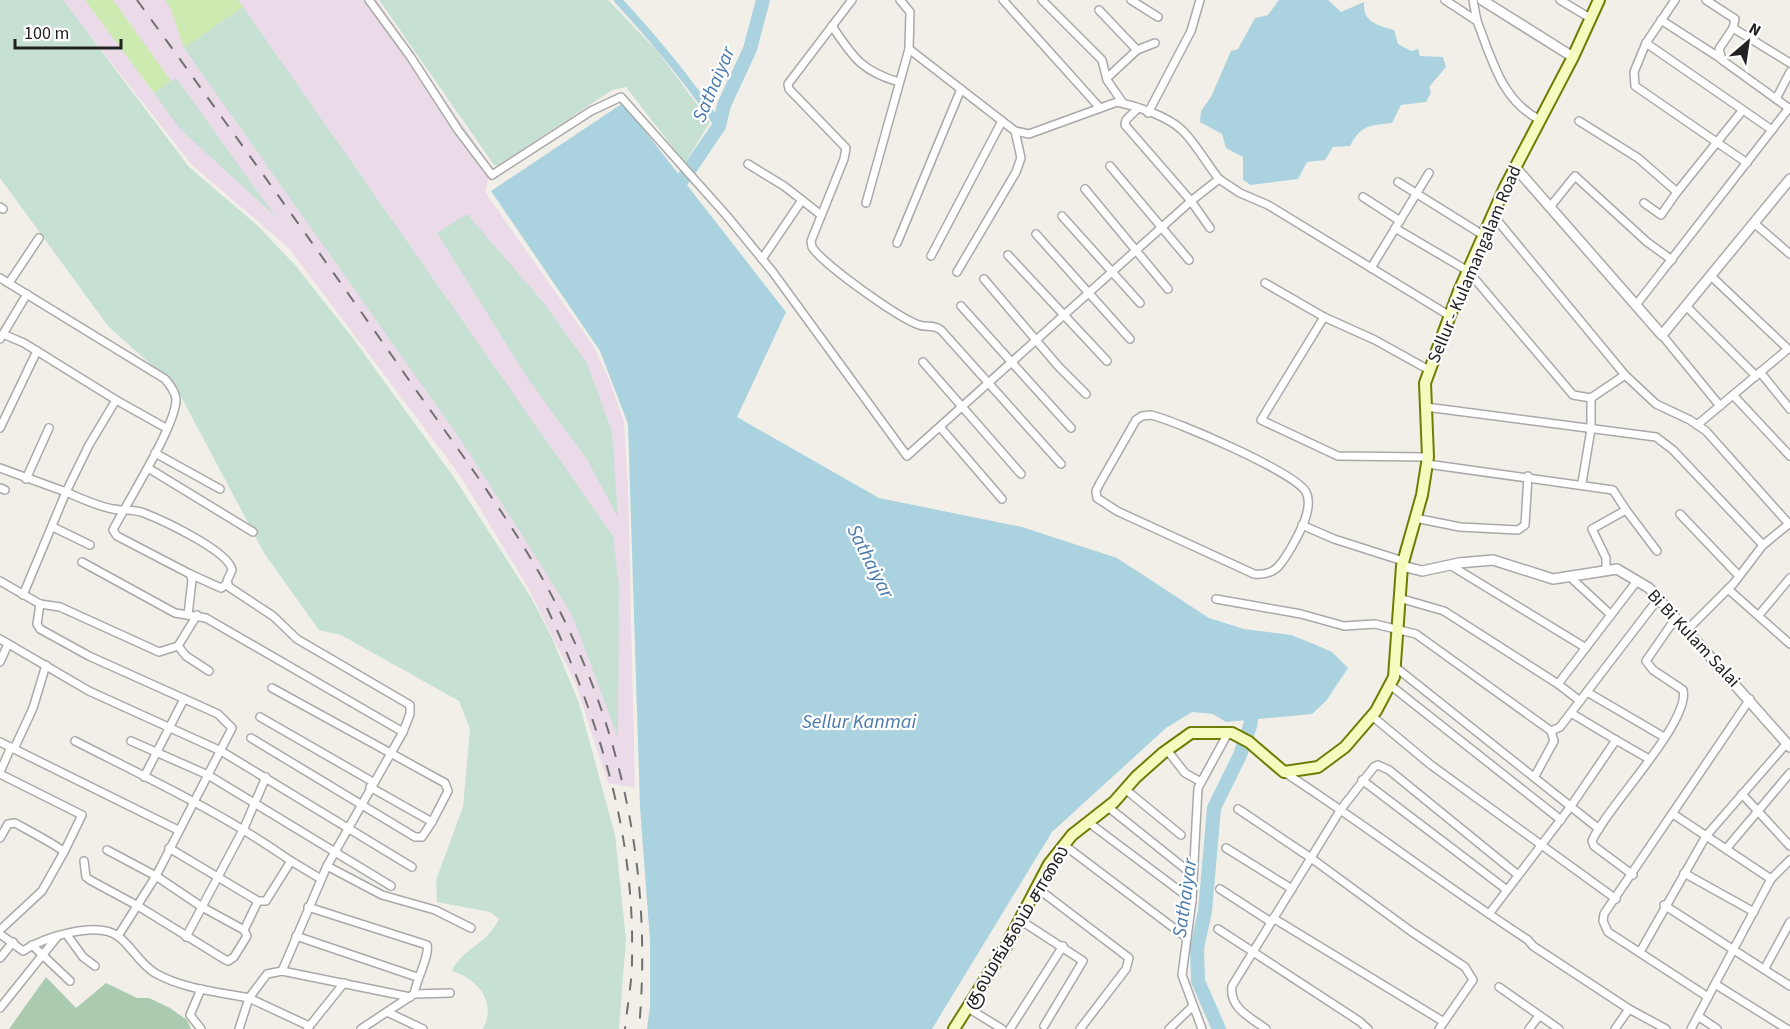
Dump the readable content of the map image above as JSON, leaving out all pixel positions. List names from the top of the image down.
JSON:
{
  "streets": {
    "main road": ["Sellur - Kulamangalam Road", "குலமங்கலம் சாலை"],
    "street": ["Bi Bi Kulam Salai"]
  },
  "crossings": [
    ["Sellur - Kulamangalam Road", "Bi Bi Kulam Salai"],
    ["Sellur - Kulamangalam Road", "குலமங்கலம் சாலை"]
  ],
  "water": ["Sathaiyar", "Sellur Kanmai"],
  "scale_bar": "100 m",
  "north": "top right"
}
